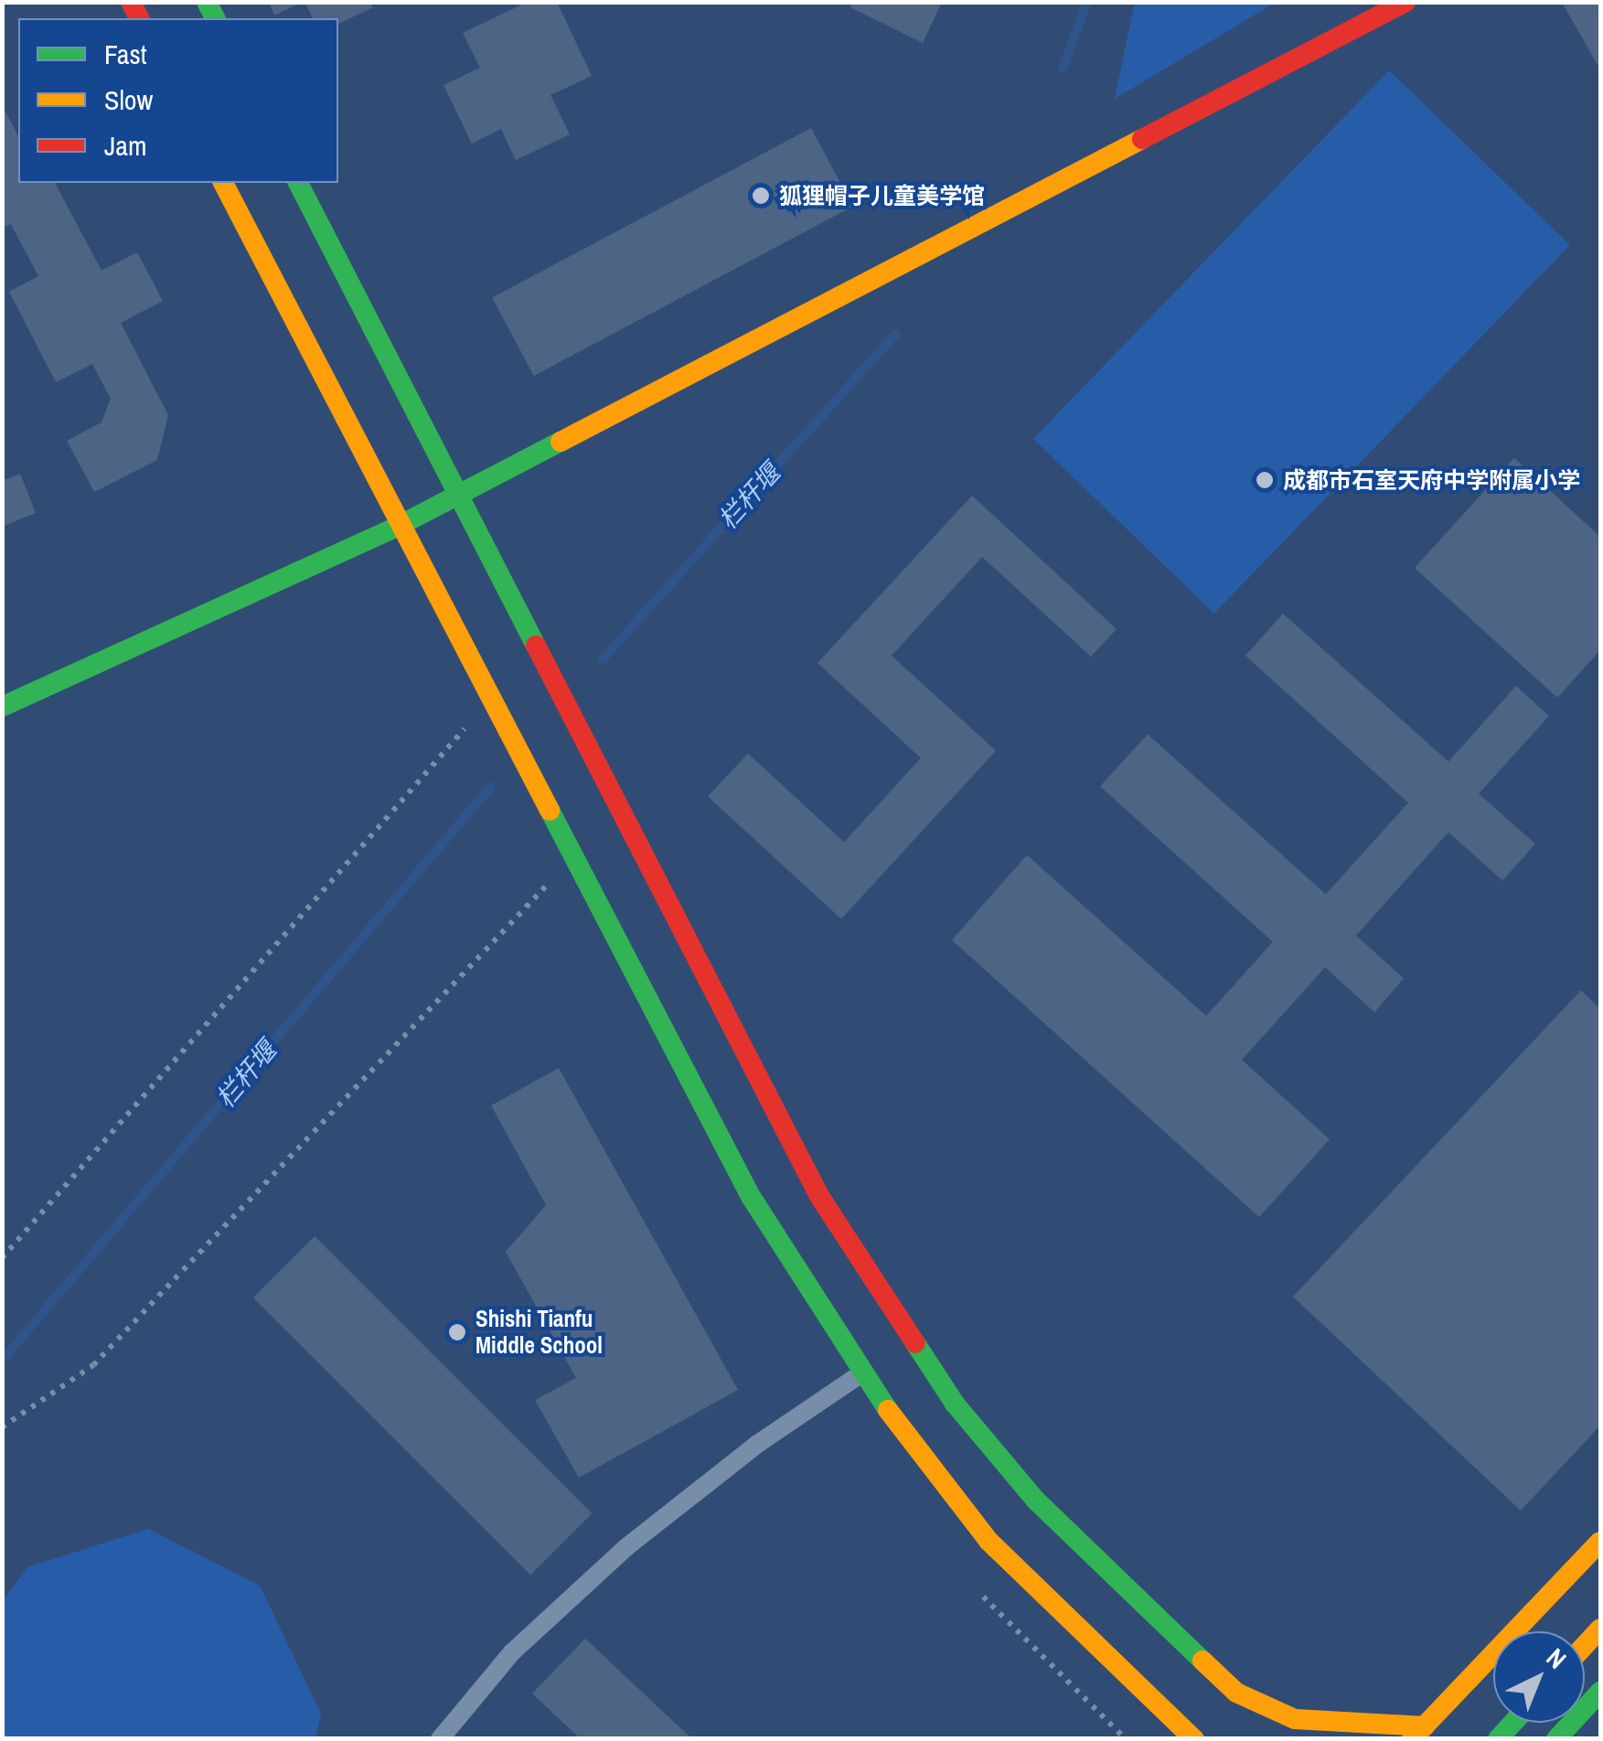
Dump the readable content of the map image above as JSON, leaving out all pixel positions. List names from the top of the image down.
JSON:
{
  "water": ["栏杆堰"],
  "places": ["狐狸帽子儿童美学馆", "成都市石室天府中学附属小学", "Shishi Tianfu Middle School"],
  "legend": ["Fast", "Slow", "Jam"],
  "north": "top right"
}
